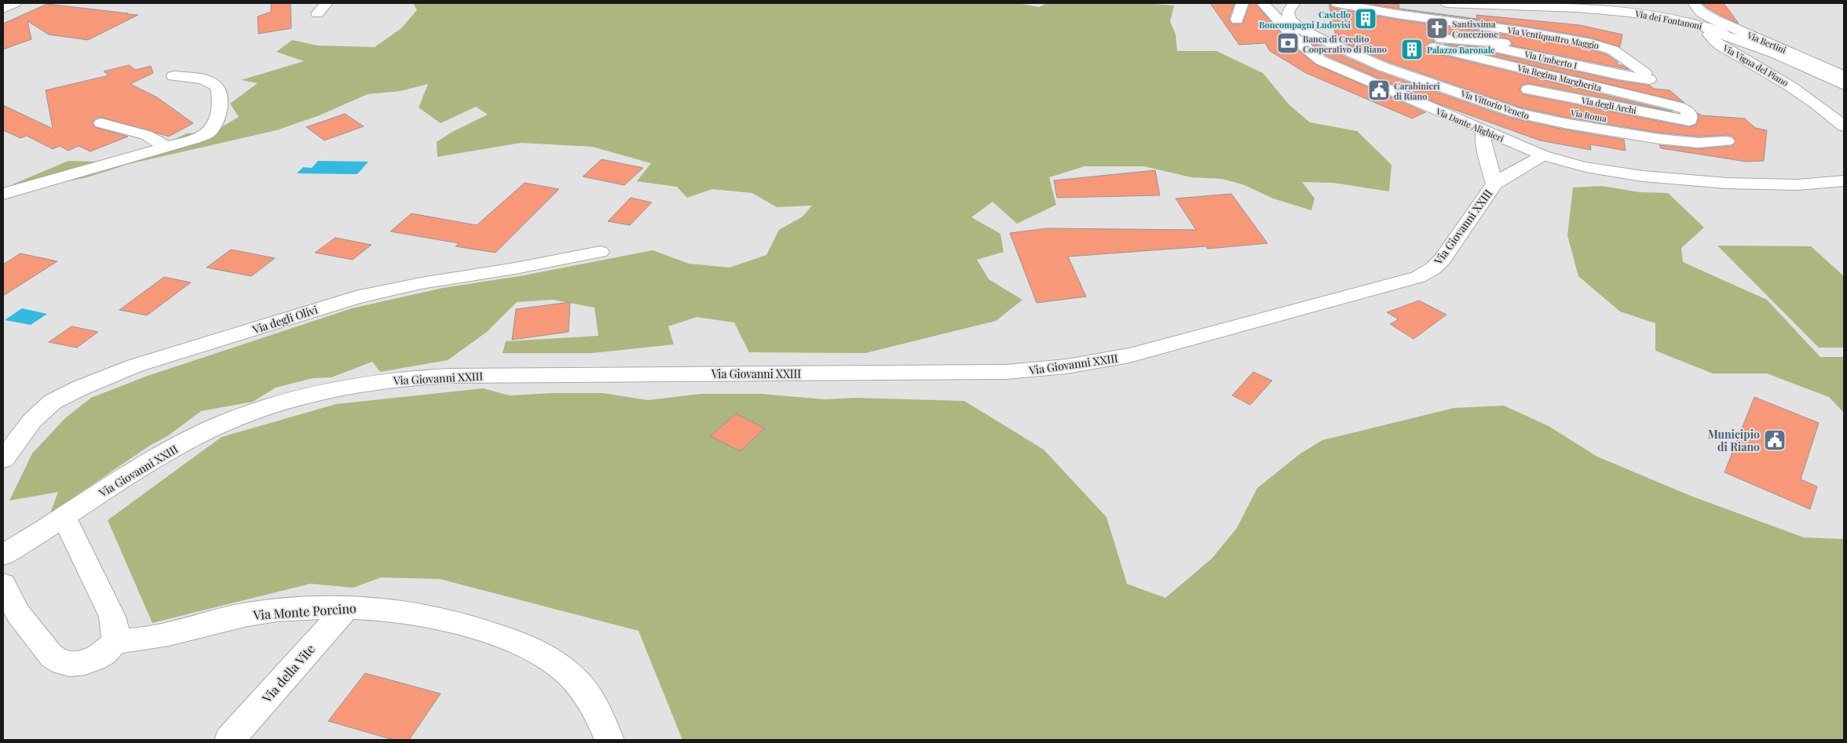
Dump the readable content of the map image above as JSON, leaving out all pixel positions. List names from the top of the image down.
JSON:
{
  "streets": {
    "street": [
      "Via dei Fontanoni",
      "Via Ventiquattro Maggio",
      "Via Bertini",
      "Via Umberto I",
      "Via Vigna del Piano",
      "Via Regina Margherita",
      "Via Vittorio Veneto",
      "Via degli Archi",
      "Via Roma",
      "Via Dante Alighieri",
      "Via Giovanni XXIII",
      "Via degli Olivi",
      "Via Monte Porcino",
      "Via della Vite"
    ]
  },
  "crossings": [
    ["Via dei Fontanoni", "Via Vigna del Piano"],
    ["Via Ventiquattro Maggio", "Via Umberto I"],
    ["Via Umberto I", "Via Regina Margherita"],
    ["Via Regina Margherita", "Via degli Archi"],
    ["Via Vittorio Veneto", "Via Roma"],
    ["Via Vittorio Veneto", "Via Dante Alighieri"],
    ["Via Dante Alighieri", "Via Giovanni XXIII"],
    ["Via Monte Porcino", "Via della Vite"]
  ],
  "places": {
    "building": ["Castello Boncompagni Ludovisi", "Palazzo Baronale"],
    "church": ["Santissima Concezione"],
    "bank": ["Banca di Credito Cooperativo di Riano"],
    "public building": ["Carabinieri di Riano", "Municipio di Riano"]
  }
}
